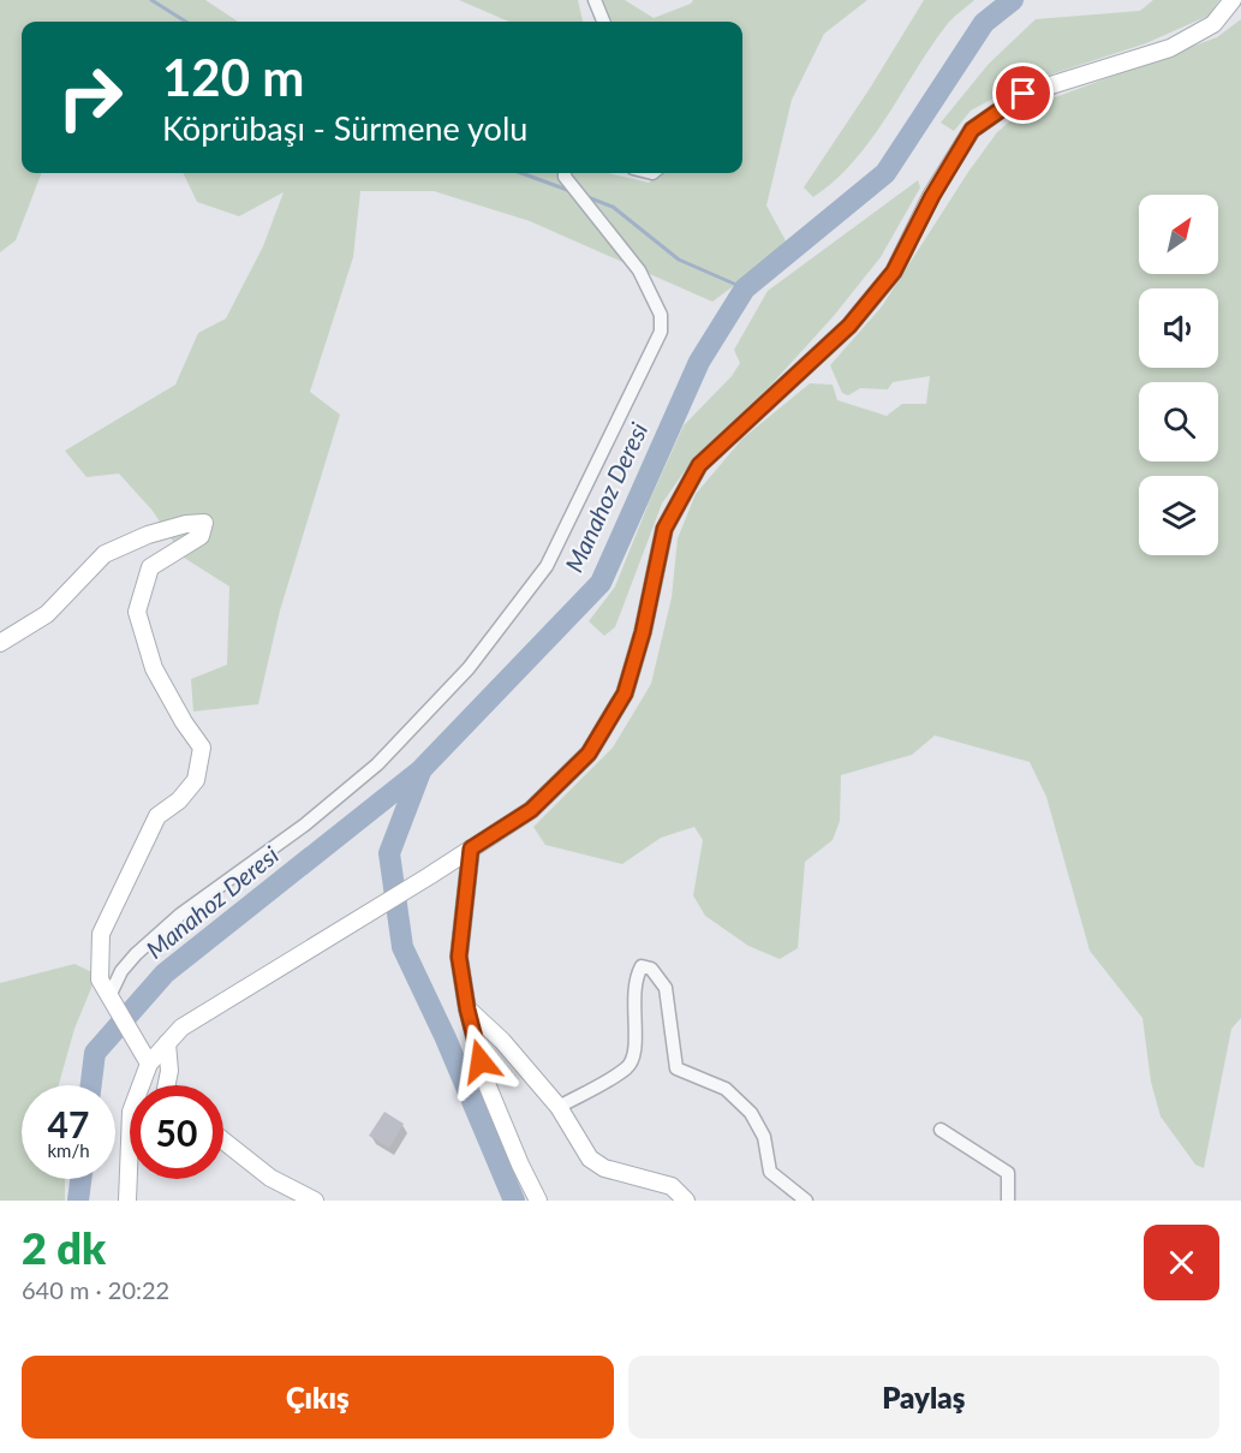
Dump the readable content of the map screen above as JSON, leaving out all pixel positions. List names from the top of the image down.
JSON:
{
  "water": ["Manahoz Deresi"],
  "north": "top right",
  "page": {
    "turn": ["120 m", "Köprübaşı - Sürmene yolu"],
    "speed": "47 km/h",
    "limit": "50",
    "heading": ["2 dk", "640 m · 20:22"],
    "buttons": ["Çıkış", "Paylaş"]
  }
}
